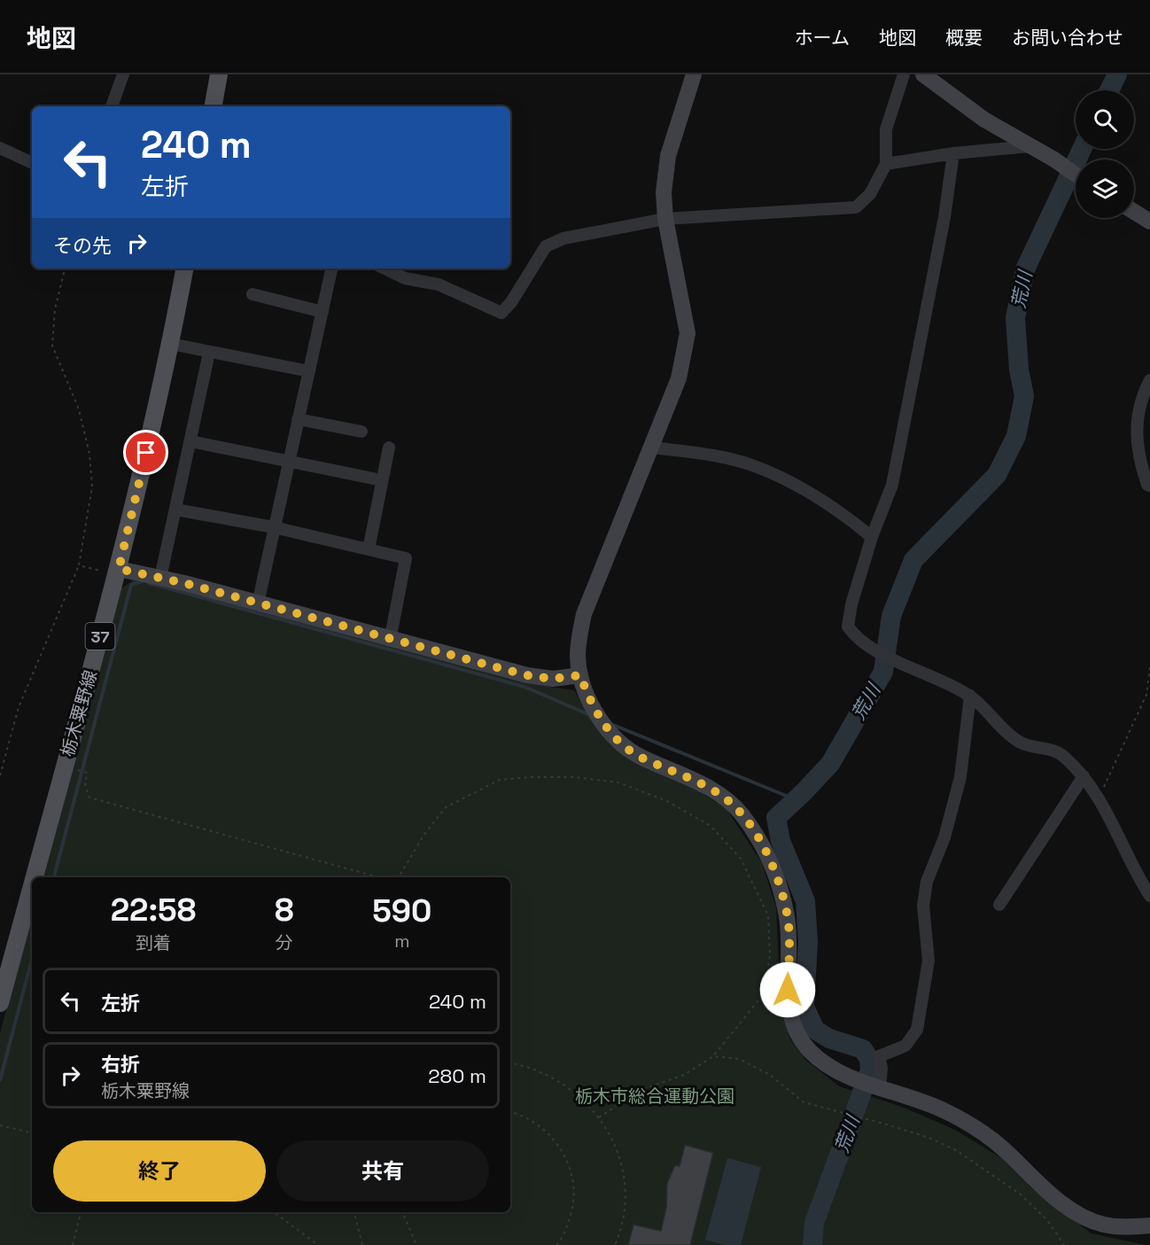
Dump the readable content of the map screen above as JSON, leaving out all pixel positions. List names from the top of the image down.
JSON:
{
  "streets": {
    "main road": ["37", "栃木粟野線"]
  },
  "water": ["荒川"],
  "parks": ["栃木市総合運動公園"],
  "page": {
    "header": "地図",
    "nav": [
      "ホーム",
      "地図",
      "概要",
      "お問い合わせ"
    ],
    "turn": ["240 m", "左折"],
    "then": "その先",
    "eta": [
      "22:58",
      "到着",
      "8",
      "分",
      "590",
      "m"
    ],
    "list": [
      {
        "name": "左折",
        "value": "240 m"
      },
      {
        "name": "右折",
        "note": "栃木粟野線",
        "value": "280 m"
      }
    ],
    "buttons": ["終了", "共有"]
  }
}
